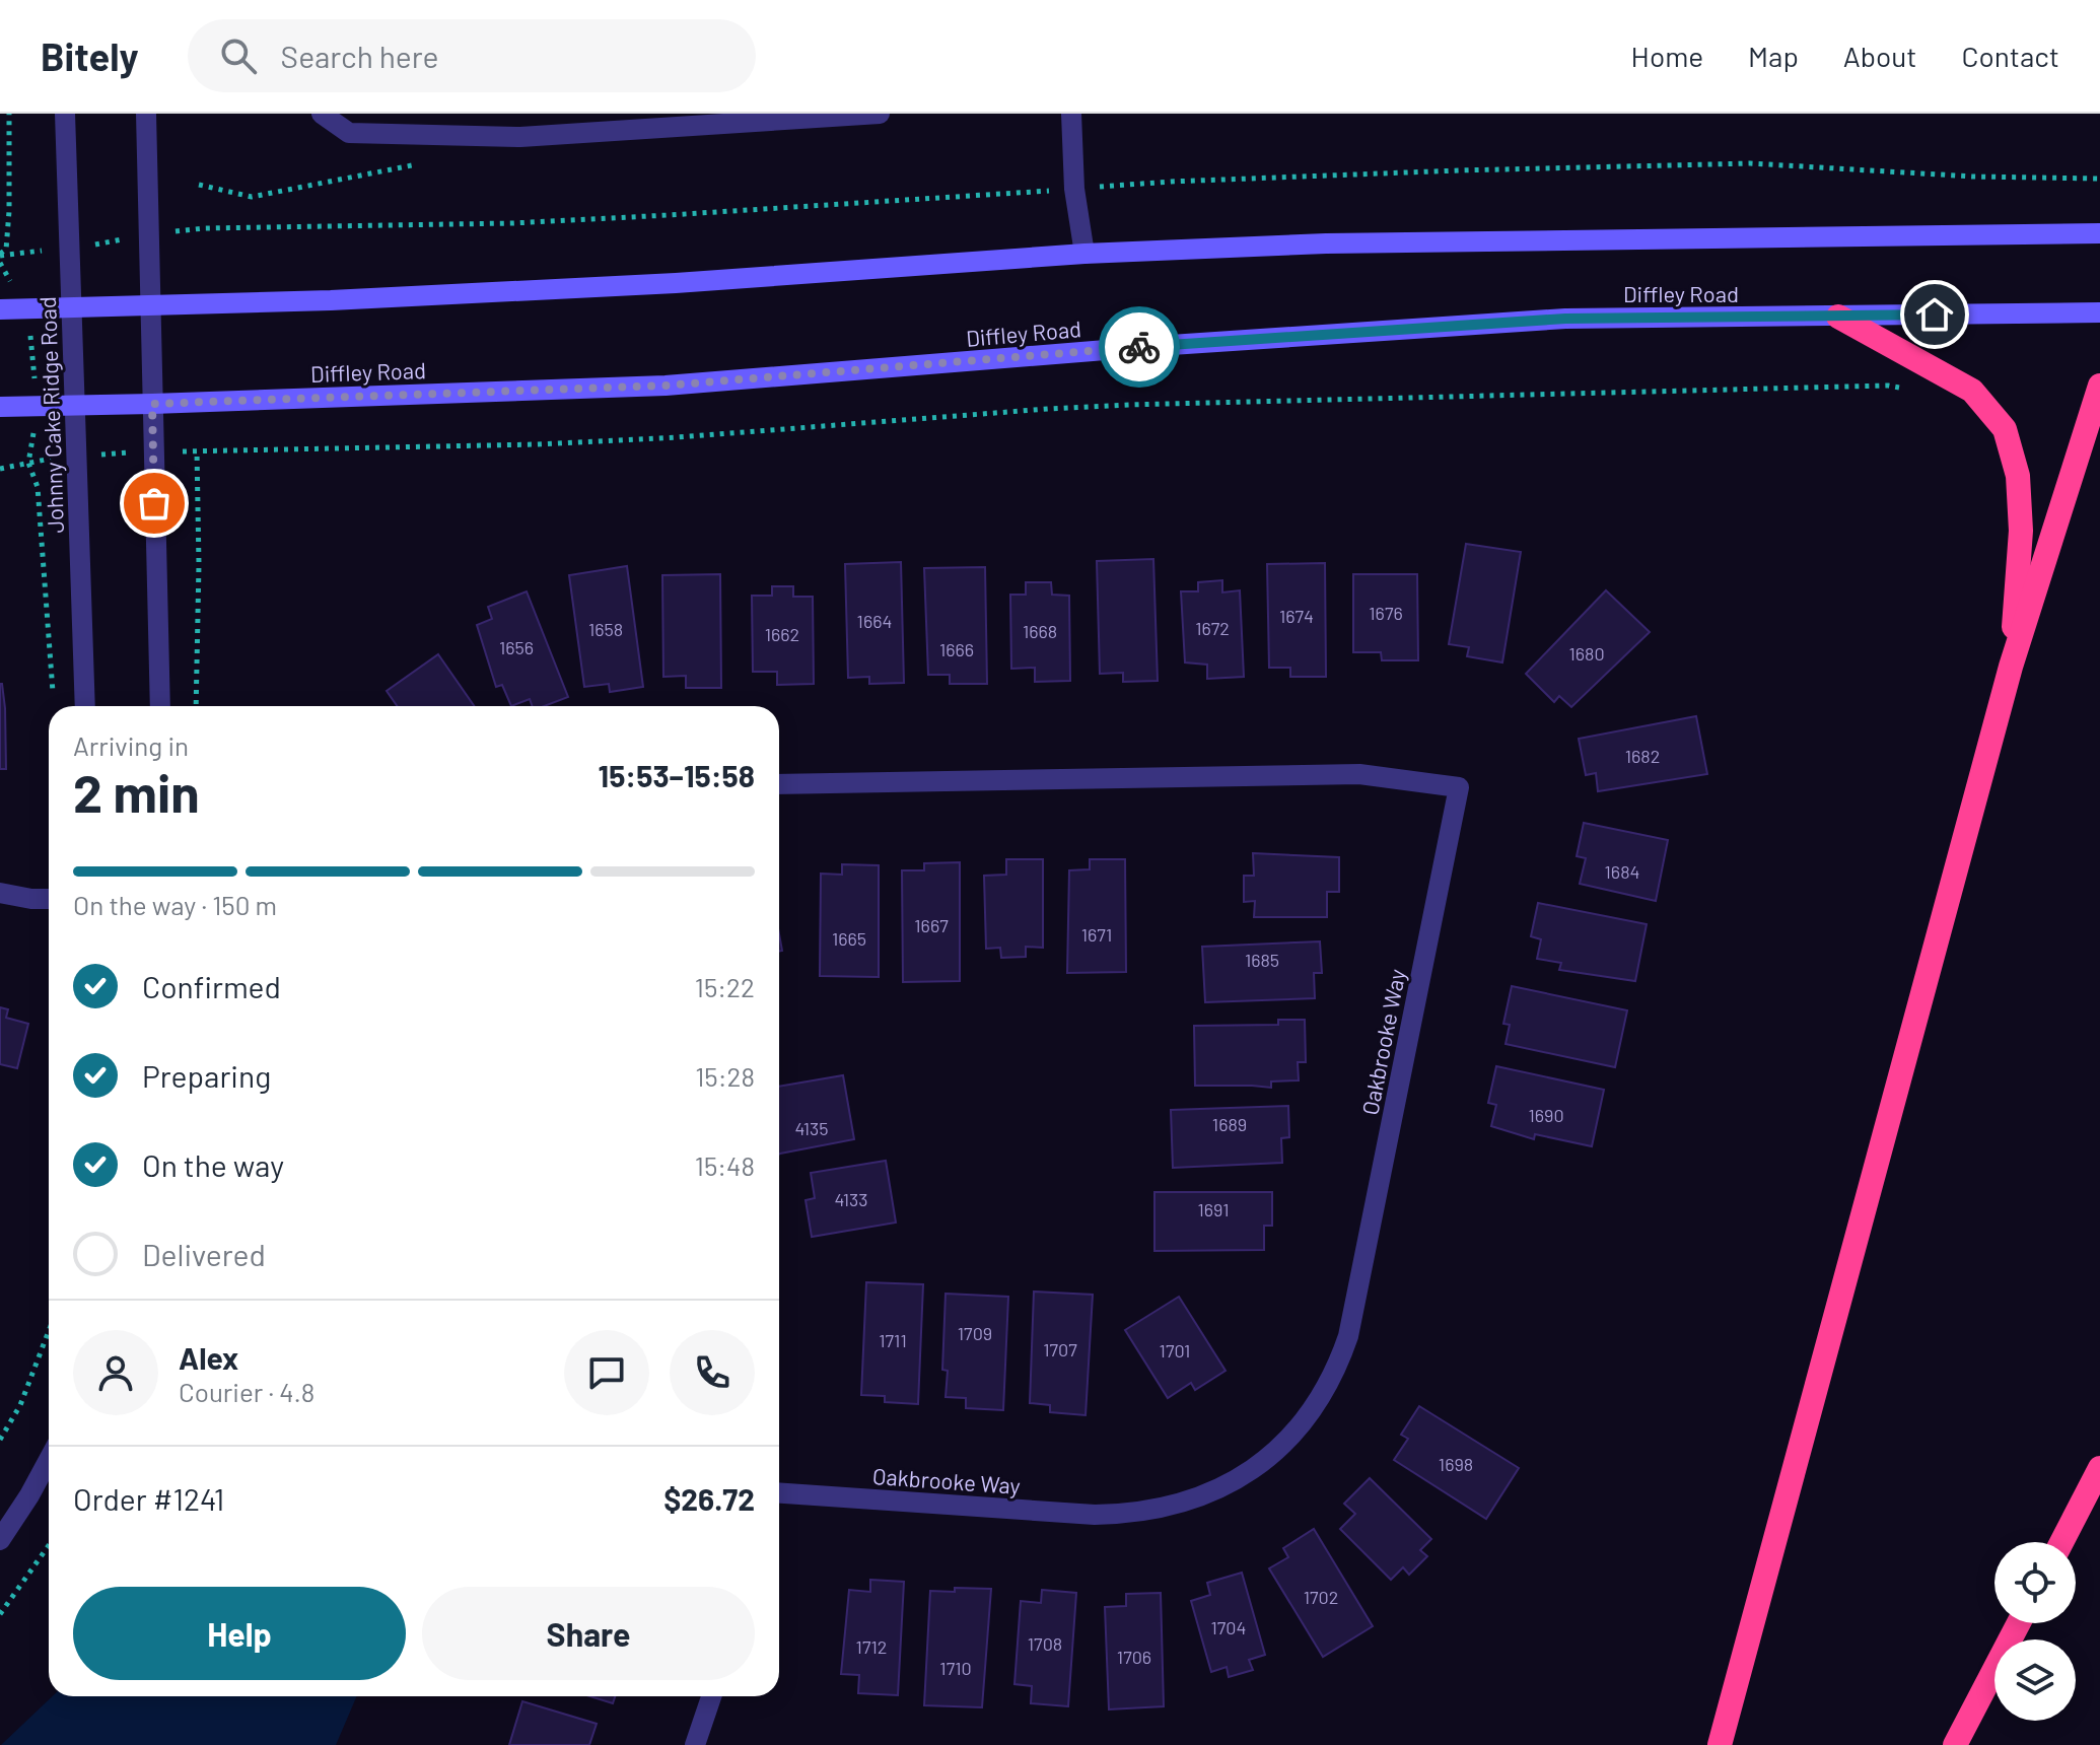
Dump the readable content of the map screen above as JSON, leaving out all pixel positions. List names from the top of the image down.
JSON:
{
  "streets": {
    "main road": ["Diffley Road"],
    "street": ["Johnny Cake Ridge Road", "Oakbrooke Way"]
  },
  "crossings": [
    ["Diffley Road", "Johnny Cake Ridge Road"]
  ],
  "house_numbers": [
    "1676",
    "1674",
    "1664",
    "1672",
    "1658",
    "1668",
    "1662",
    "1656",
    "1666",
    "1680",
    "1682",
    "1684",
    "1667",
    "1671",
    "1665",
    "1685",
    "1690",
    "1689",
    "4135",
    "4133",
    "1691",
    "1709",
    "1711",
    "1707",
    "1701",
    "1698",
    "1702",
    "1704",
    "1708",
    "1712",
    "1706",
    "1710"
  ],
  "page": {
    "header": "Bitely",
    "search": "Search here",
    "nav": [
      "Home",
      "Map",
      "About",
      "Contact"
    ],
    "heading": ["2 min", "Arriving in", "15:53–15:58"],
    "panel": [
      "Alex",
      "Courier · 4.8",
      "Order #1241",
      "$26.72"
    ],
    "bar": "On the way · 150 m",
    "list": [
      ["Confirmed", "15:22"],
      ["Preparing", "15:28"],
      ["On the way", "15:48"],
      "Delivered"
    ],
    "buttons": ["Help", "Share"]
  }
}
